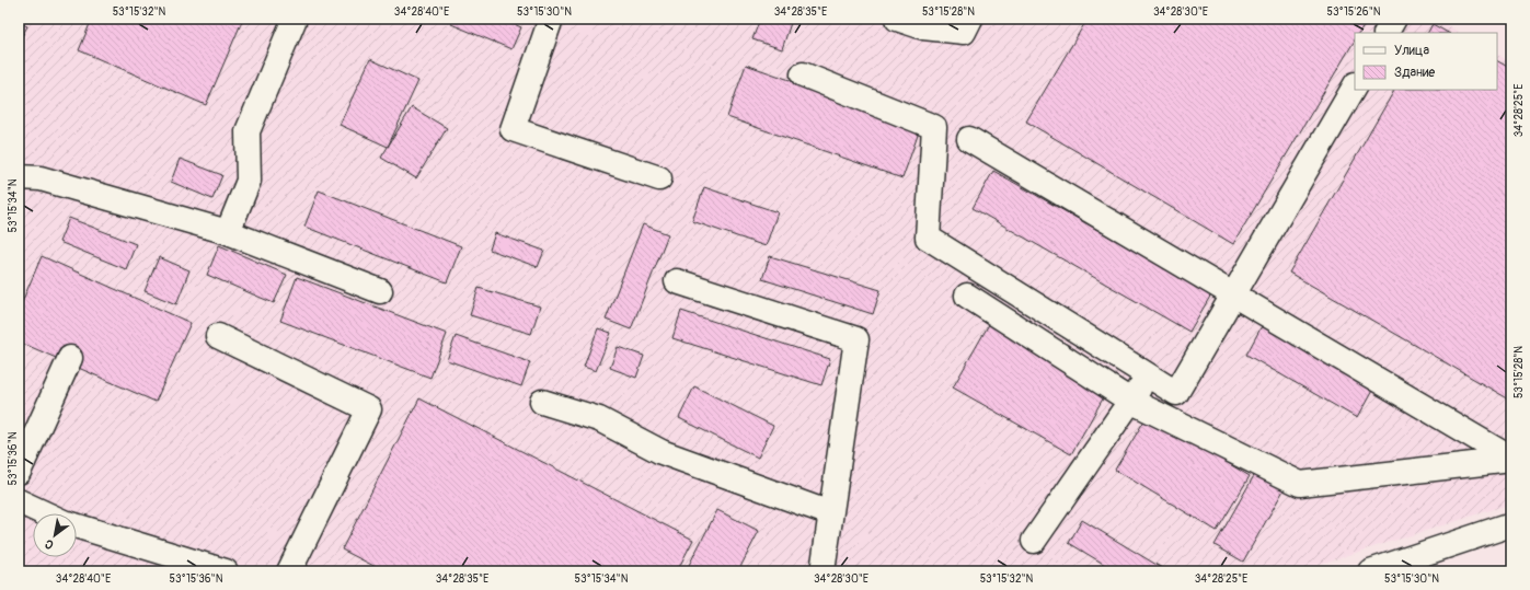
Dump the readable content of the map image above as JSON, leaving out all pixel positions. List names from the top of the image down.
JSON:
{
  "legend": ["Улица", "Здание"],
  "north": "bottom left",
  "coordinates": [
    "53°15'32\"N",
    "34°28'40\"E",
    "53°15'30\"N",
    "34°28'35\"E",
    "53°15'28\"N",
    "34°28'30\"E",
    "53°15'26\"N",
    "34°28'25\"E",
    "53°15'34\"N",
    "53°15'36\"N"
  ]
}
